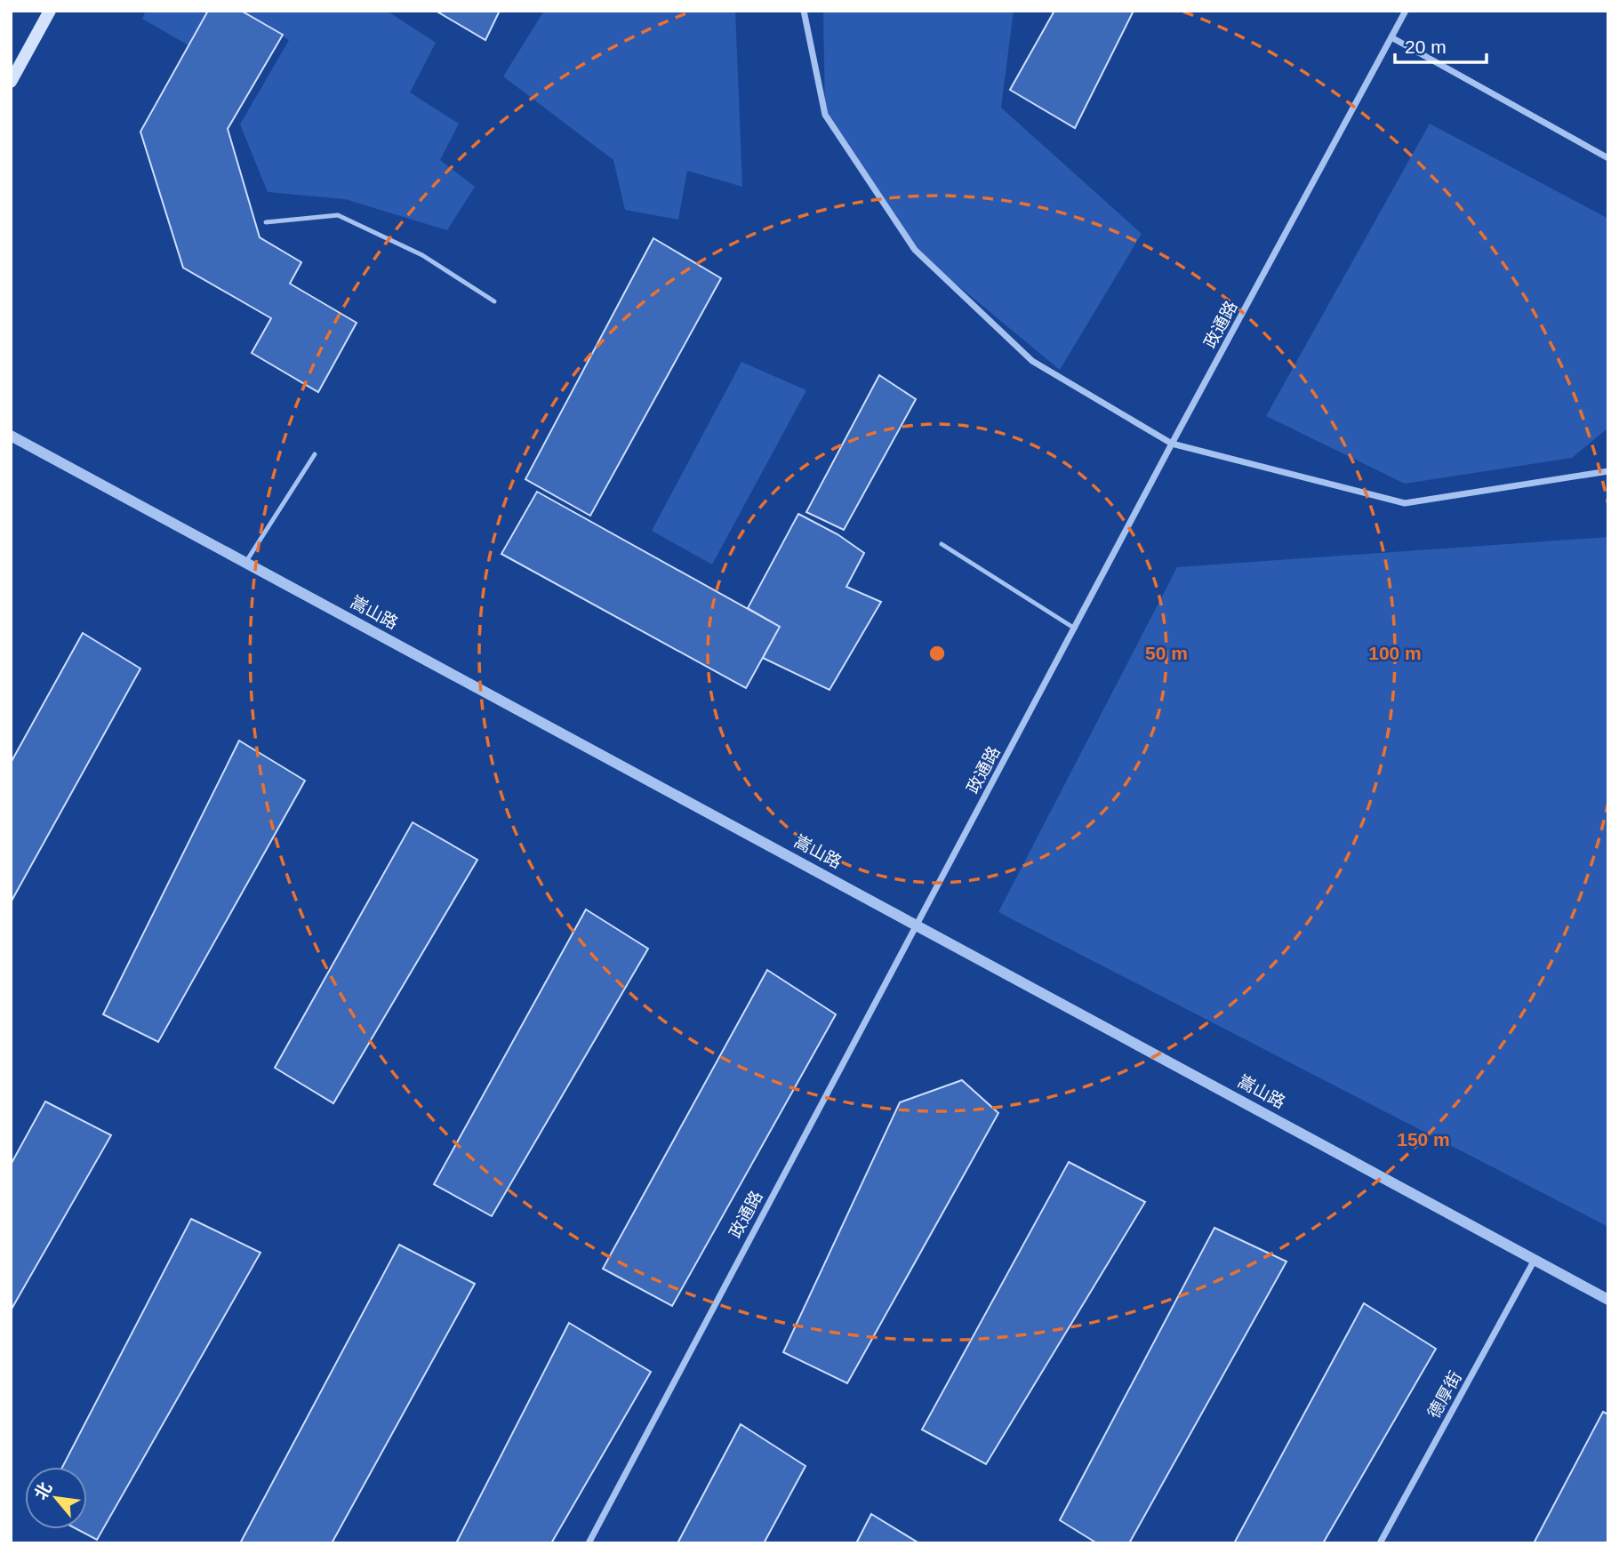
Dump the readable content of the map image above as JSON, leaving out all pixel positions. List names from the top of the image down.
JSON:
{
  "streets": {
    "street": ["政通路", "嵩山路", "德厚街"]
  },
  "crossings": [
    ["政通路", "嵩山路"],
    ["嵩山路", "德厚街"]
  ],
  "scale_bar": "20 m",
  "north": "top left",
  "rings": ["50 m", "100 m", "150 m"]
}
